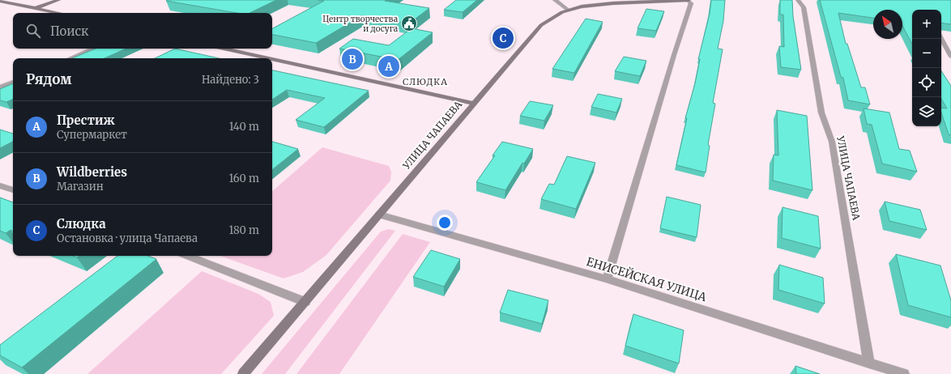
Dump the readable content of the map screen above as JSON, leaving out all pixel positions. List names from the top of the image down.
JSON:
{
  "streets": {
    "main road": ["УЛИЦА ЧАПАЕВА"],
    "street": ["ЕНИСЕЙСКАЯ УЛИЦА"]
  },
  "crossings": [
    ["УЛИЦА ЧАПАЕВА", "ЕНИСЕЙСКАЯ УЛИЦА"]
  ],
  "districts": ["СЛЮДКА"],
  "places": {
    "public building": ["Центр творчества и досуга"]
  },
  "north": "top left",
  "page": {
    "map_buttons": ["+", "−"],
    "search": "Поиск",
    "pins": ["C", "B", "A"],
    "heading": ["Рядом", "Найдено: 3"],
    "list": [
      {
        "mark": "A",
        "name": "Престиж",
        "note": "Супермаркет",
        "value": "140 m"
      },
      {
        "mark": "B",
        "name": "Wildberries",
        "note": "Магазин",
        "value": "160 m"
      },
      {
        "mark": "C",
        "name": "Слюдка",
        "note": "Остановка · улица Чапаева",
        "value": "180 m"
      }
    ]
  }
}
